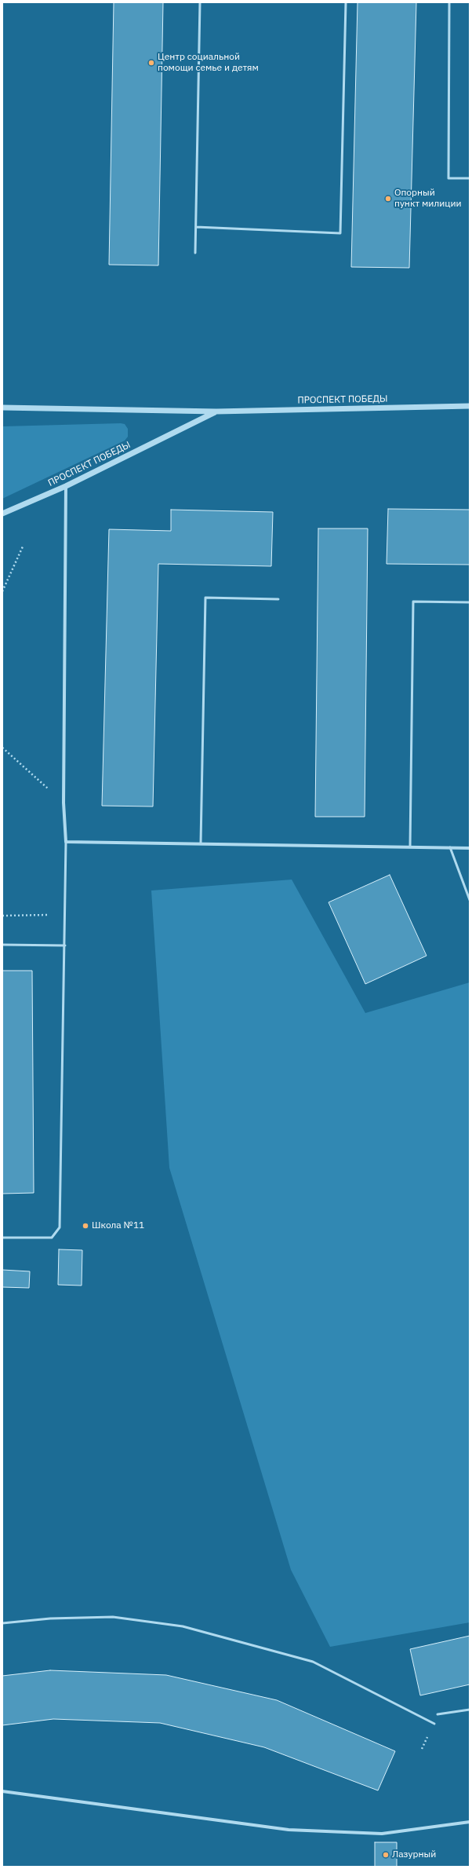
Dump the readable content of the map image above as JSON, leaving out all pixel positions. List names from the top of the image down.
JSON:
{
  "streets": {
    "street": ["ПРОСПЕКТ ПОБЕДЫ"]
  },
  "places": [
    "Центр социальной помощи семье и детям",
    "Опорный пункт милиции",
    "Школа №11",
    "Лазурный"
  ]
}
